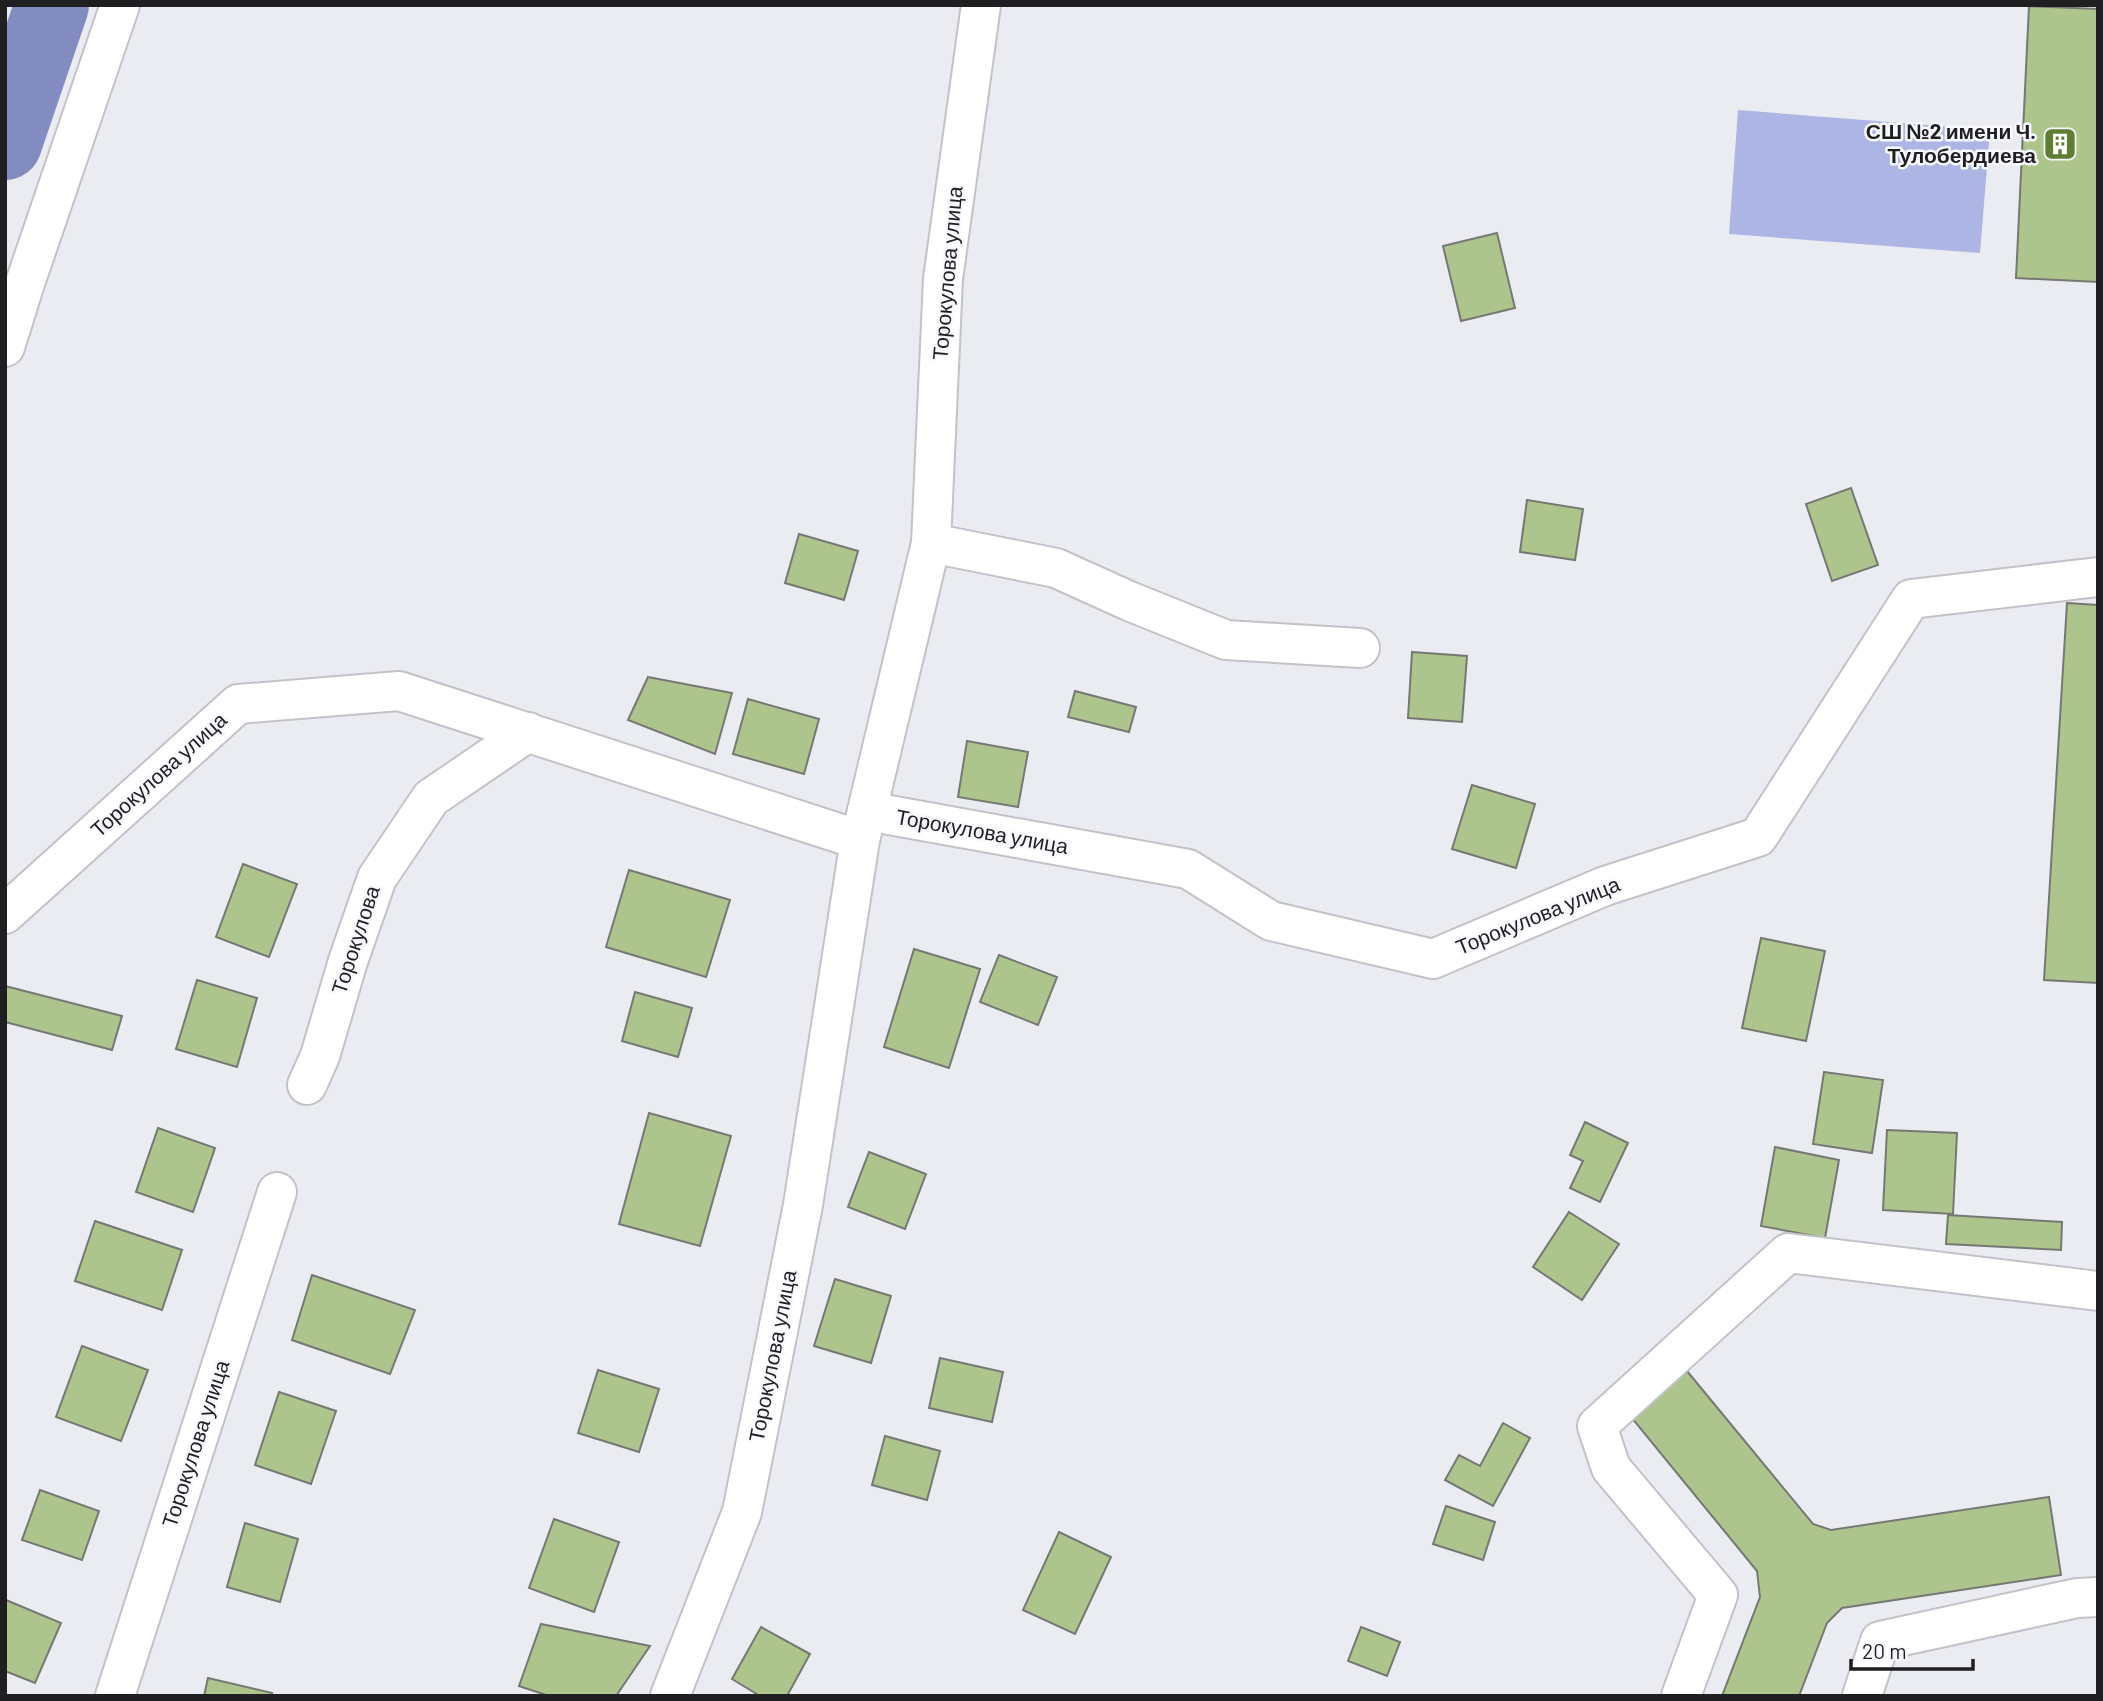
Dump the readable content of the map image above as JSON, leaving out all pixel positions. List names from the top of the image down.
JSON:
{
  "streets": {
    "street": ["Торокулова улица", "Торокулова"]
  },
  "crossings": [
    ["Торокулова улица", "Торокулова"]
  ],
  "places": {
    "building": ["СШ №2 имени Ч. Тулобердиева"]
  },
  "scale_bar": "20 m"
}
